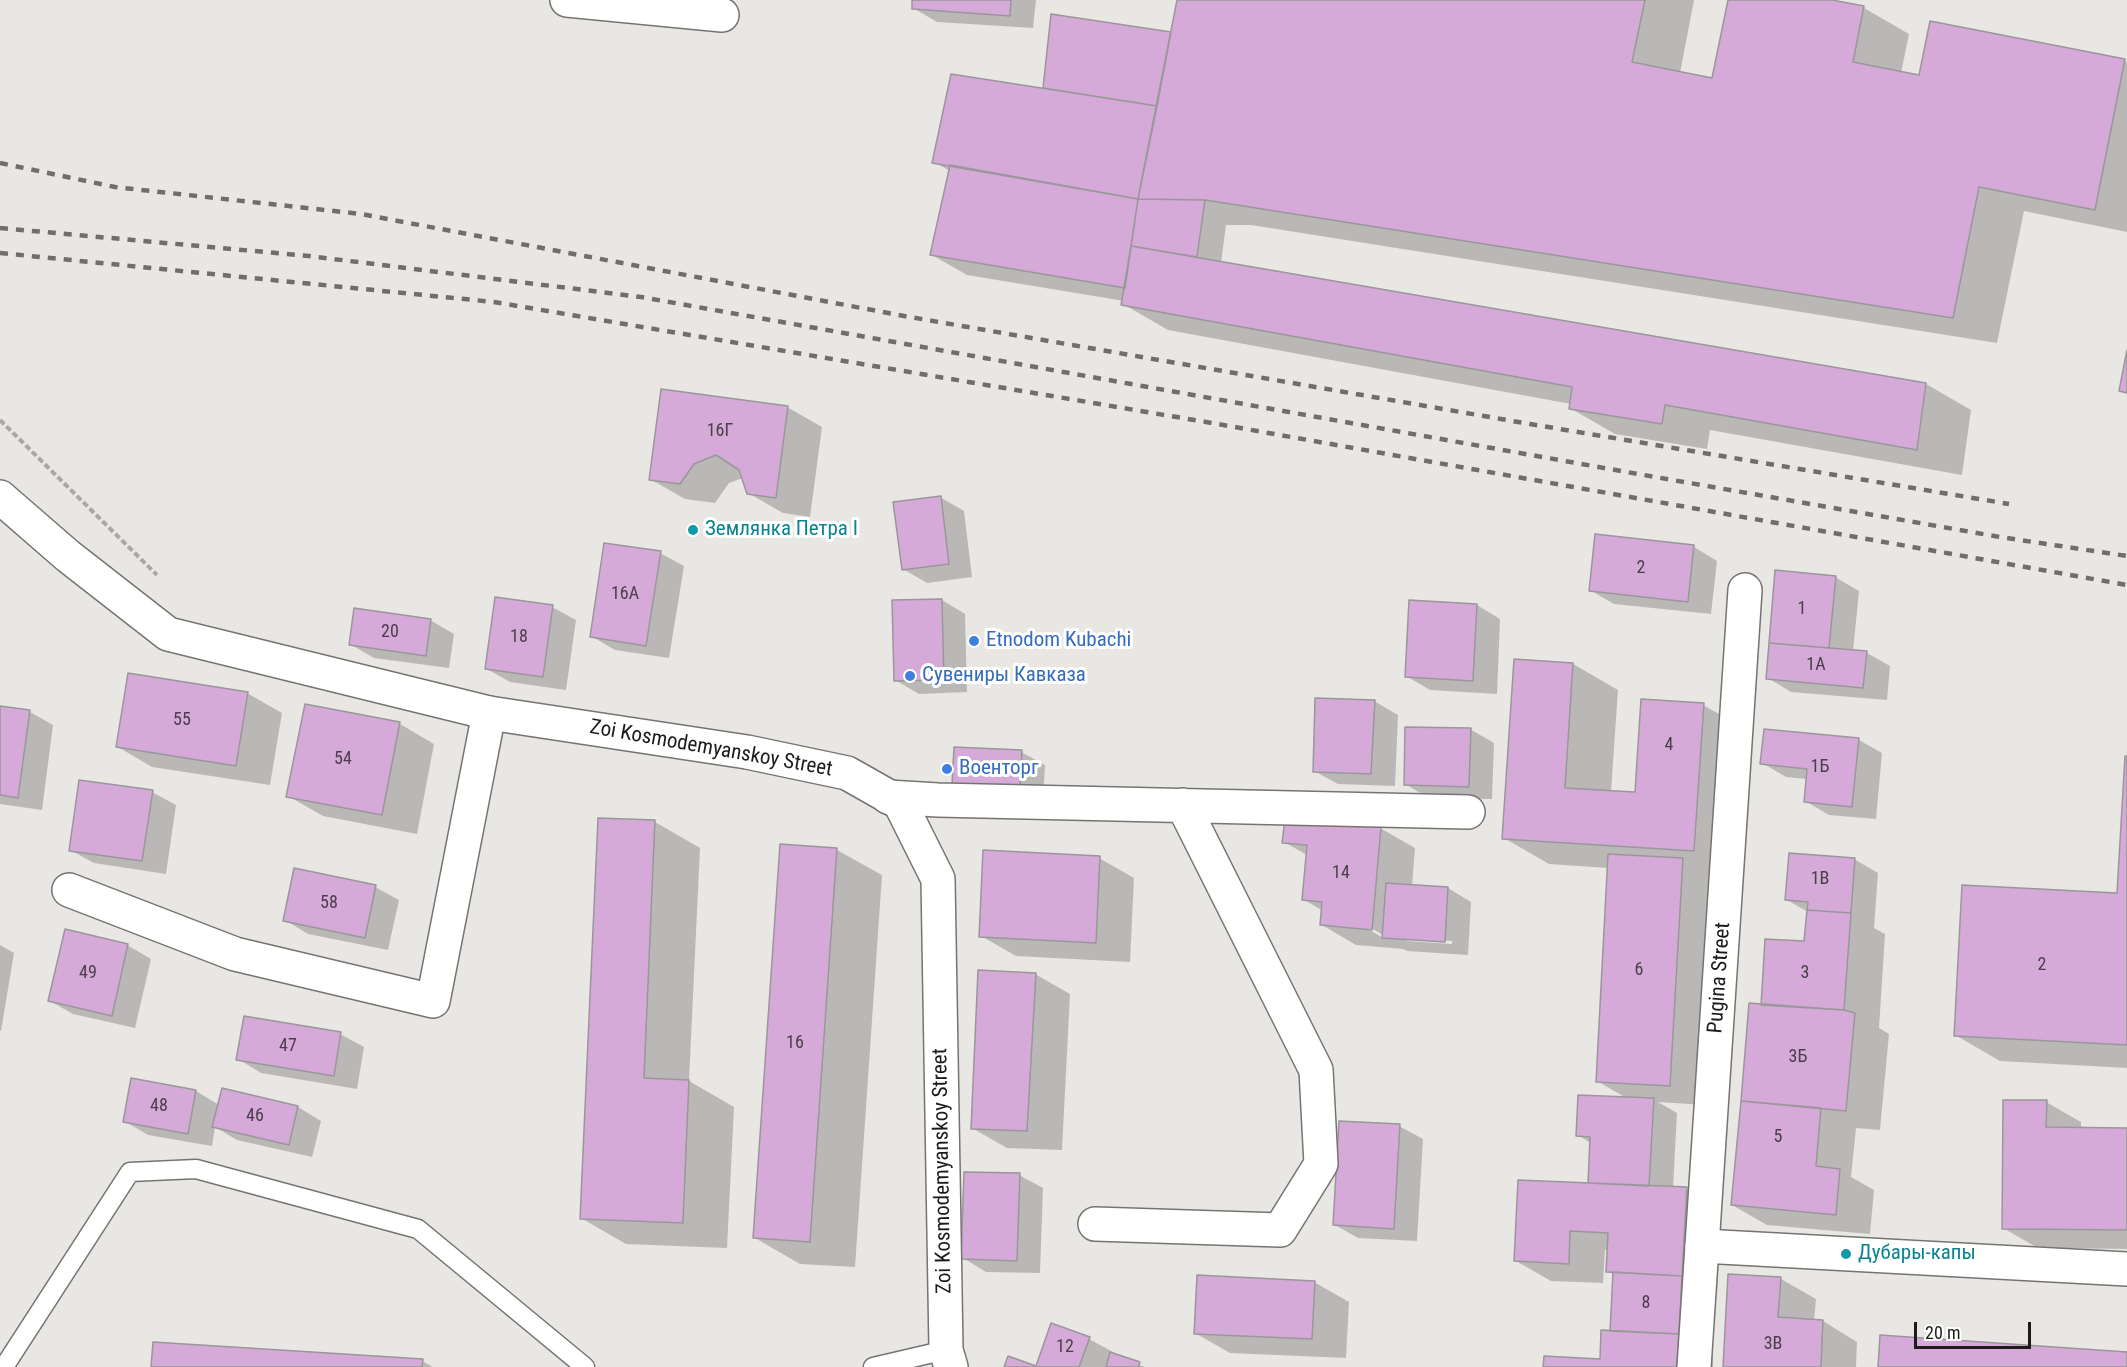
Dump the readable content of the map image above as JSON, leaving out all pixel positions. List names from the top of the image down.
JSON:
{
  "streets": {
    "street": ["Zoi Kosmodemyanskoy Street", "Pugina Street"]
  },
  "places": [
    "Землянка Петра I",
    "Etnodom Kubachi",
    "Сувениры Кавказа",
    "Военторг",
    "Дубары-капы"
  ],
  "house_numbers": [
    "16Г",
    "2",
    "16А",
    "1",
    "20",
    "18",
    "1А",
    "55",
    "4",
    "54",
    "1Б",
    "14",
    "1В",
    "58",
    "2",
    "6",
    "49",
    "3",
    "16",
    "47",
    "3Б",
    "48",
    "46",
    "5",
    "8",
    "3В",
    "12"
  ],
  "scale_bar": "20 m"
}
